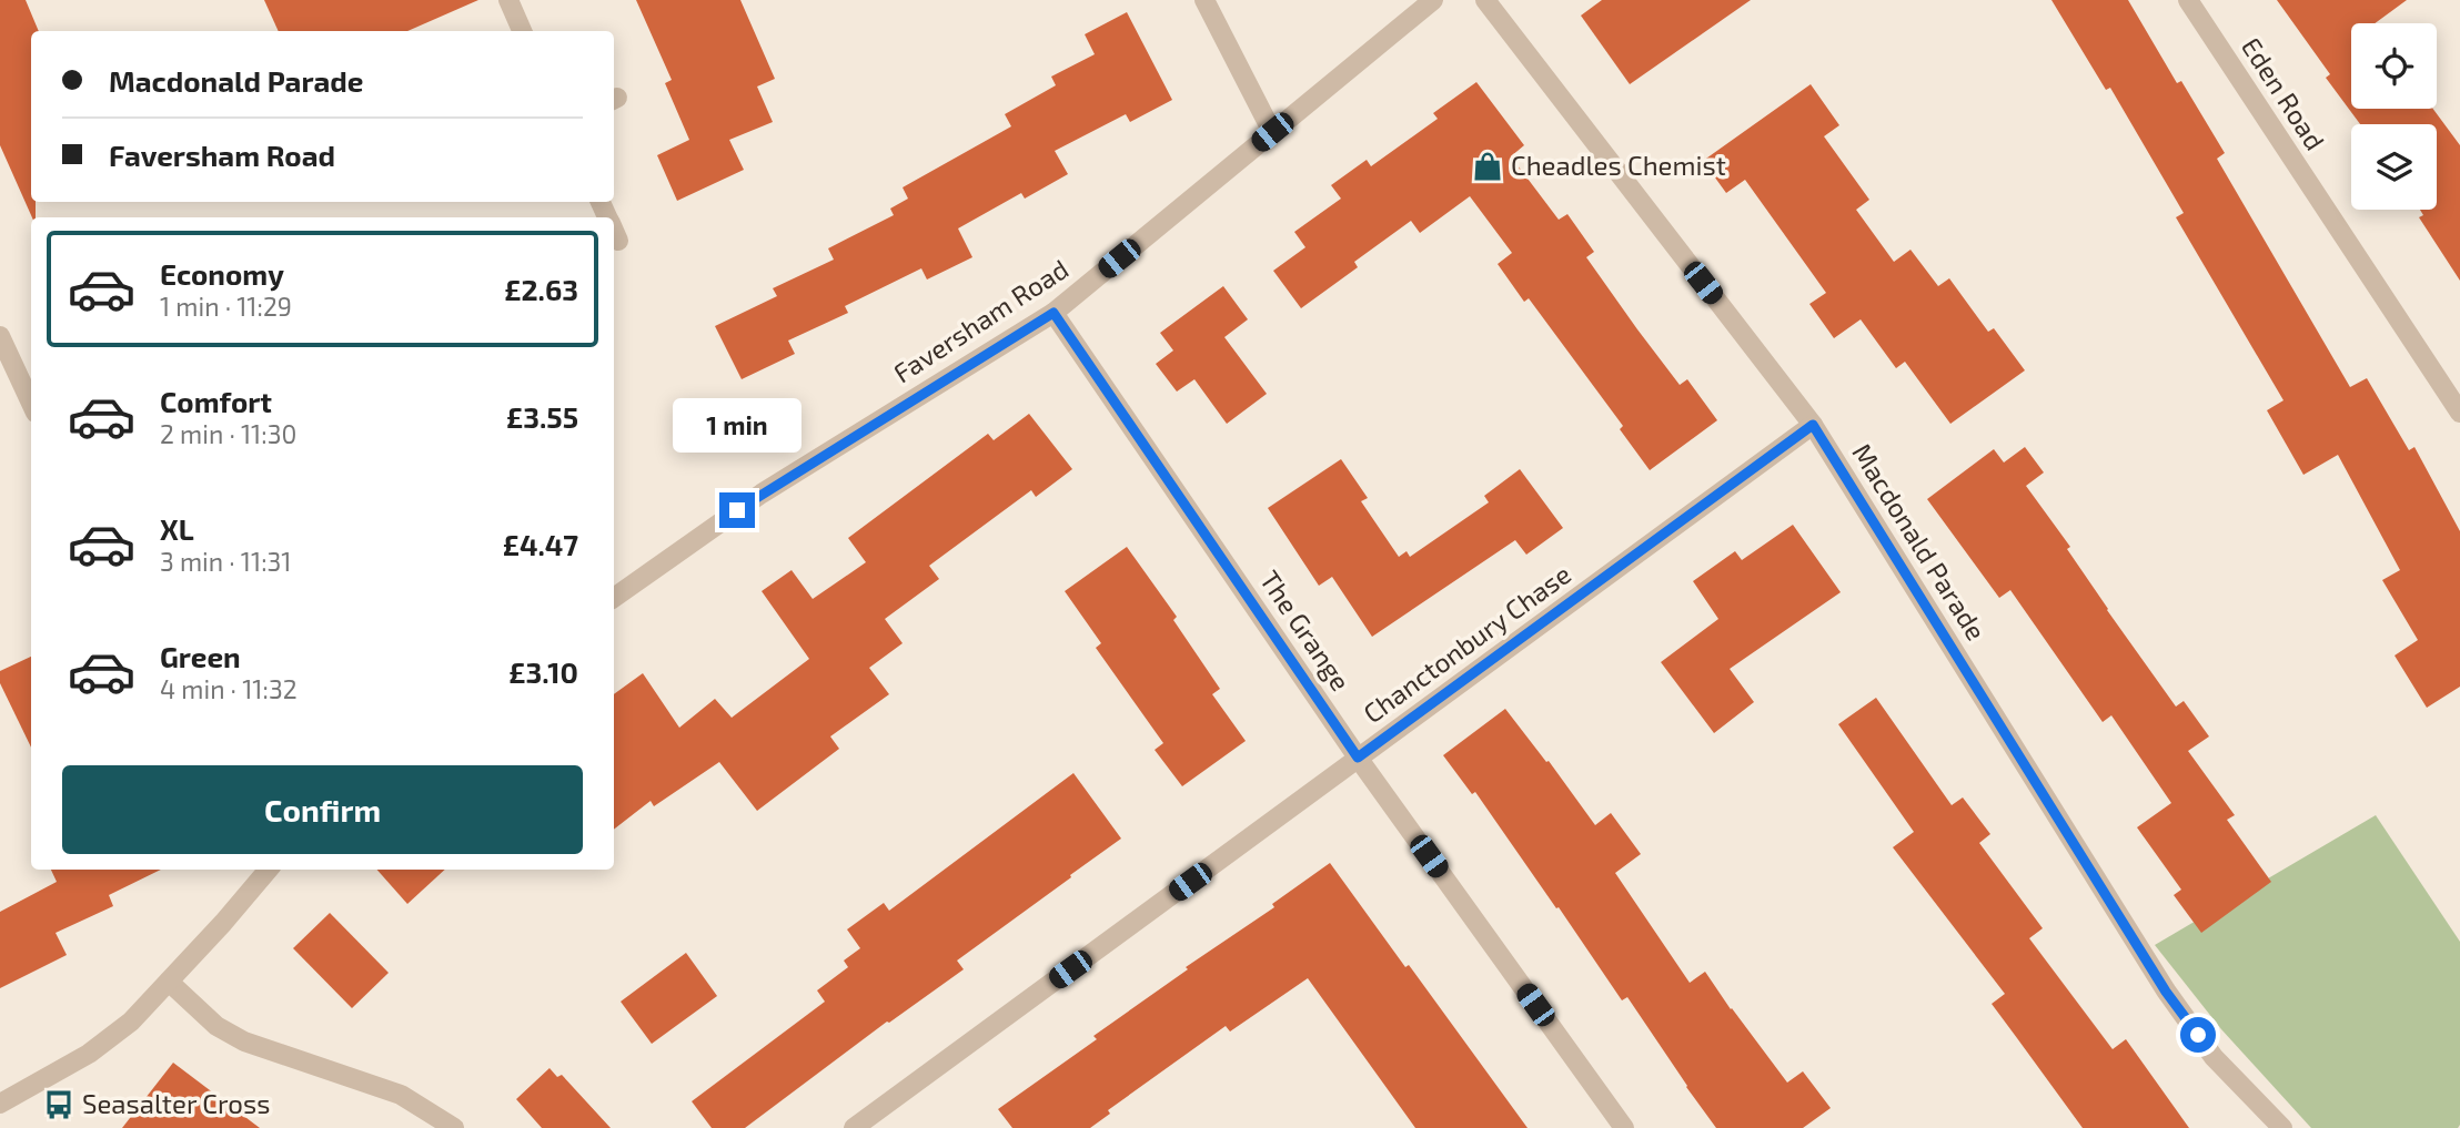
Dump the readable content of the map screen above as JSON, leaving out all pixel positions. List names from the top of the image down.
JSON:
{
  "streets": {
    "street": [
      "Eden Road",
      "Faversham Road",
      "Macdonald Parade",
      "The Grange",
      "Chanctonbury Chase"
    ]
  },
  "crossings": [
    ["Faversham Road", "The Grange"],
    ["Macdonald Parade", "Chanctonbury Chase"],
    ["The Grange", "Chanctonbury Chase"]
  ],
  "places": {
    "shop": ["Cheadles Chemist"],
    "bus stop": ["Seasalter Cross"]
  },
  "page": {
    "banner": ["Macdonald Parade", "Faversham Road"],
    "list": [
      {
        "name": "Economy",
        "note": "1 min · 11:29",
        "value": "£2.63"
      },
      {
        "name": "Comfort",
        "note": "2 min · 11:30",
        "value": "£3.55"
      },
      {
        "name": "XL",
        "note": "3 min · 11:31",
        "value": "£4.47"
      },
      {
        "name": "Green",
        "note": "4 min · 11:32",
        "value": "£3.10"
      }
    ],
    "bubble": "1 min",
    "buttons": "Confirm"
  }
}
